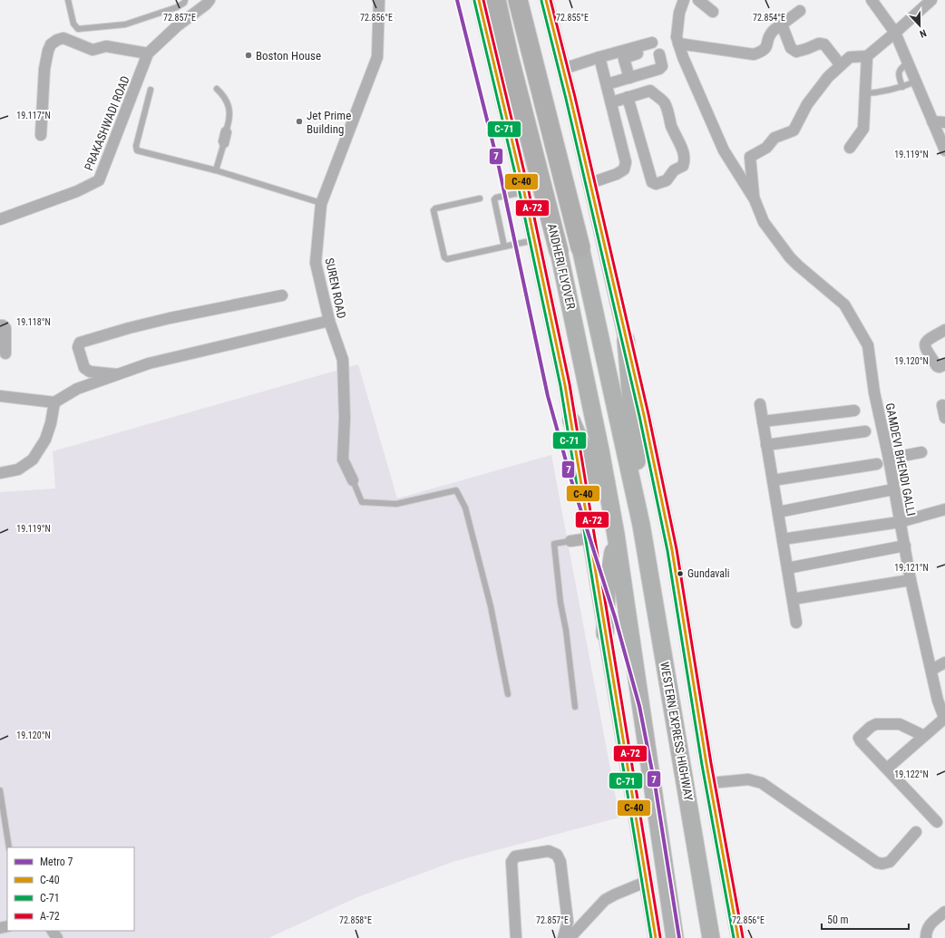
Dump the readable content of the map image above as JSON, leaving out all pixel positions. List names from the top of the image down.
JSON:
{
  "streets": {
    "highway": ["ANDHERI FLYOVER", "WESTERN EXPRESS HIGHWAY"],
    "street": ["PRAKASHWADI ROAD", "SUREN ROAD", "GAMDEVI BHENDI GALLI"]
  },
  "crossings": [
    ["ANDHERI FLYOVER", "WESTERN EXPRESS HIGHWAY"]
  ],
  "places": ["Boston House", "Jet Prime Building", "Gundavali"],
  "lines": [
    "metro line 7",
    "transit line C-40",
    "transit line A-72",
    "transit line C-71"
  ],
  "legend": [
    "Metro 7",
    "C-40",
    "C-71",
    "A-72"
  ],
  "scale_bar": "50 m",
  "north": "bottom",
  "coordinates": [
    "72.857°E",
    "72.856°E",
    "72.855°E",
    "72.854°E",
    "19.117°N",
    "19.119°N",
    "19.118°N",
    "19.120°N",
    "19.121°N",
    "19.122°N",
    "72.858°E"
  ]
}
